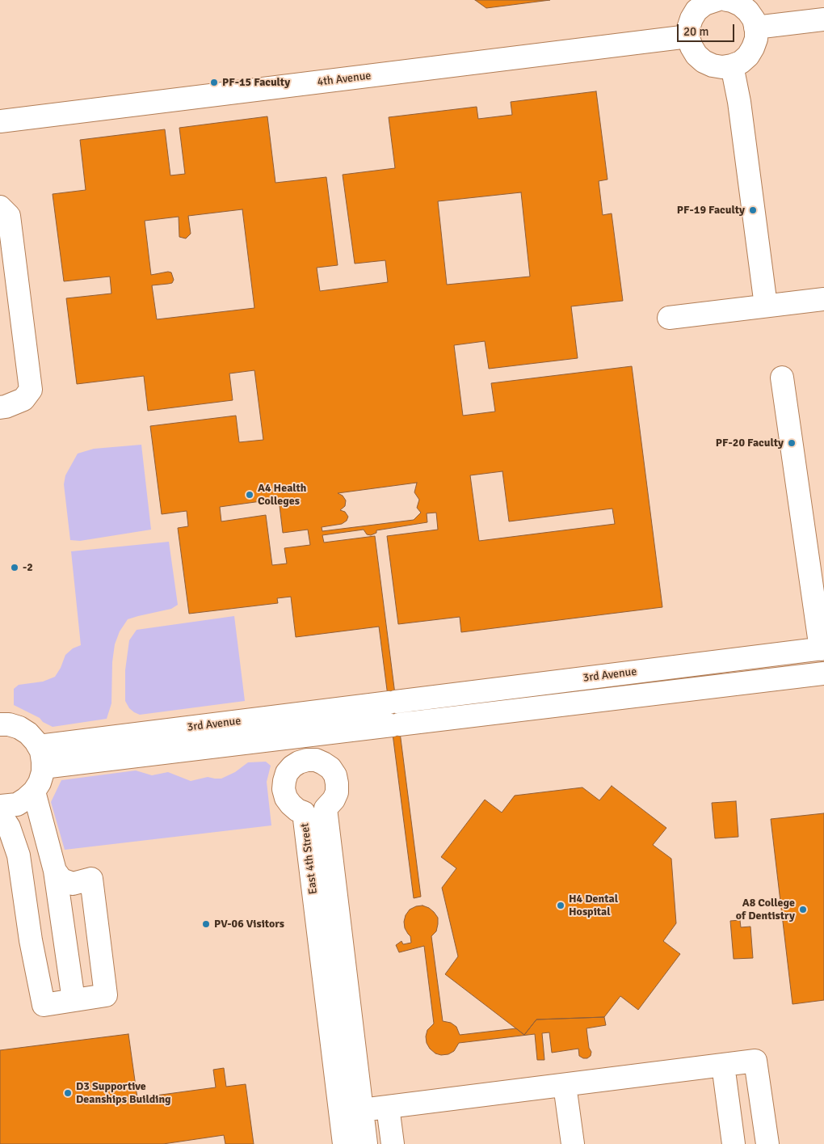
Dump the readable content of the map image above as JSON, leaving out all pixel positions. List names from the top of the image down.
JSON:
{
  "streets": {
    "lane": ["4th Avenue", "3rd Avenue", "East 4th Street"]
  },
  "places": [
    "PF-15 Faculty",
    "PF-19 Faculty",
    "PF-20 Faculty",
    "A4 Health Colleges",
    "-2",
    "H4 Dental Hospital",
    "A8 College of Dentistry",
    "PV-06 Visitors",
    "D3 Supportive Deanships Building"
  ],
  "scale_bar": "20 m"
}
